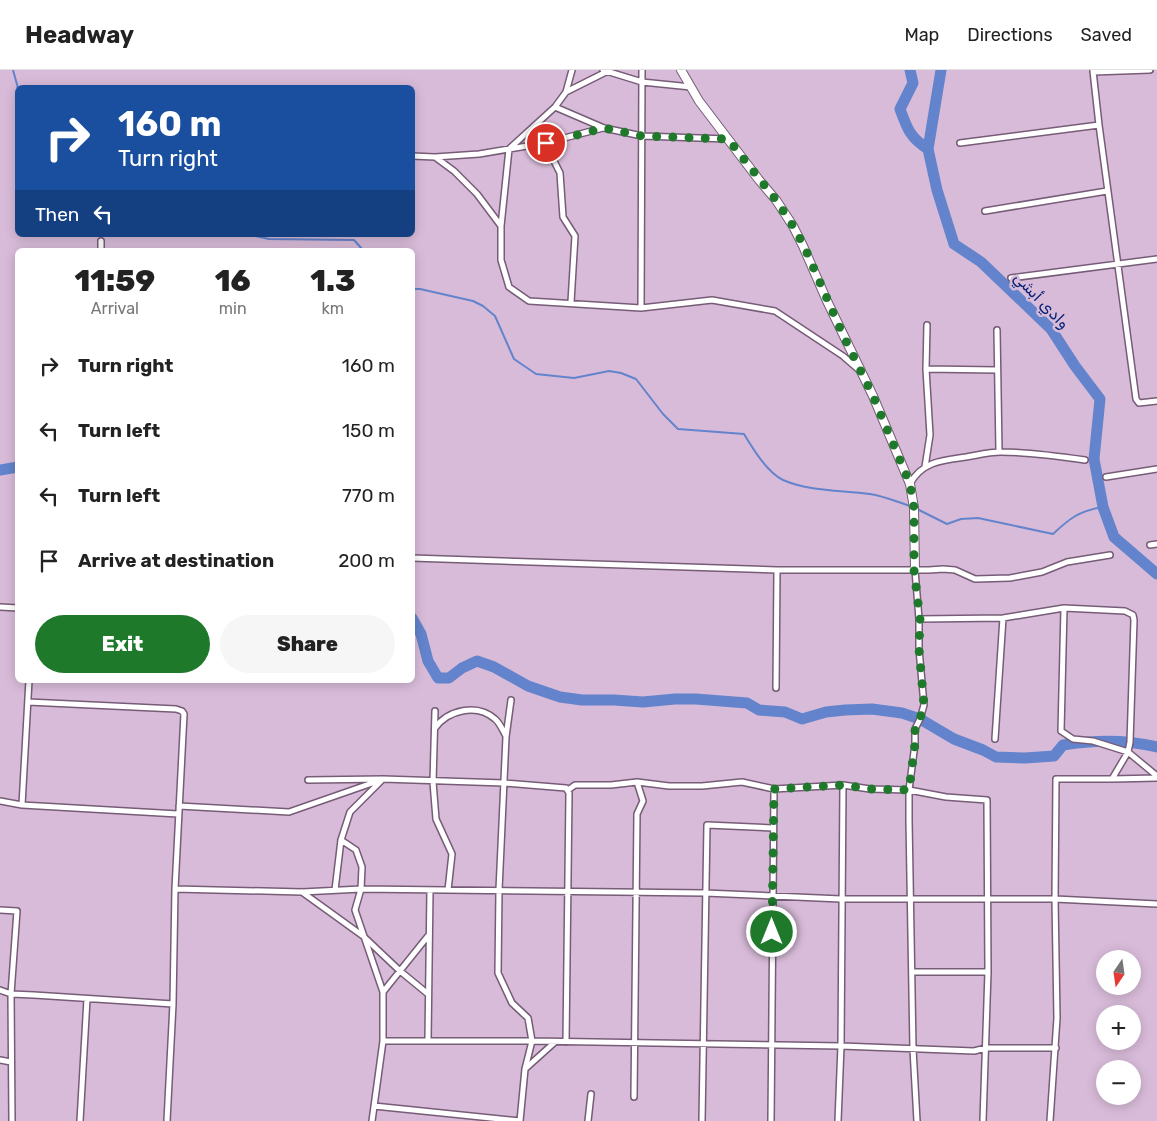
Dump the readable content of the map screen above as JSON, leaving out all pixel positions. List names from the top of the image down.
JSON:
{
  "water": ["وادي أبشي"],
  "north": "bottom",
  "page": {
    "header": "Headway",
    "nav": ["Map", "Directions", "Saved"],
    "turn": ["160 m", "Turn right"],
    "then": "Then",
    "eta": [
      "11:59",
      "Arrival",
      "16",
      "min",
      "1.3",
      "km"
    ],
    "list": [
      {
        "name": "Turn right",
        "value": "160 m"
      },
      {
        "name": "Turn left",
        "value": "150 m"
      },
      {
        "name": "Turn left",
        "value": "770 m"
      },
      {
        "name": "Arrive at destination",
        "value": "200 m"
      }
    ],
    "buttons": ["Exit", "Share"],
    "map_buttons": ["+", "−"]
  }
}
